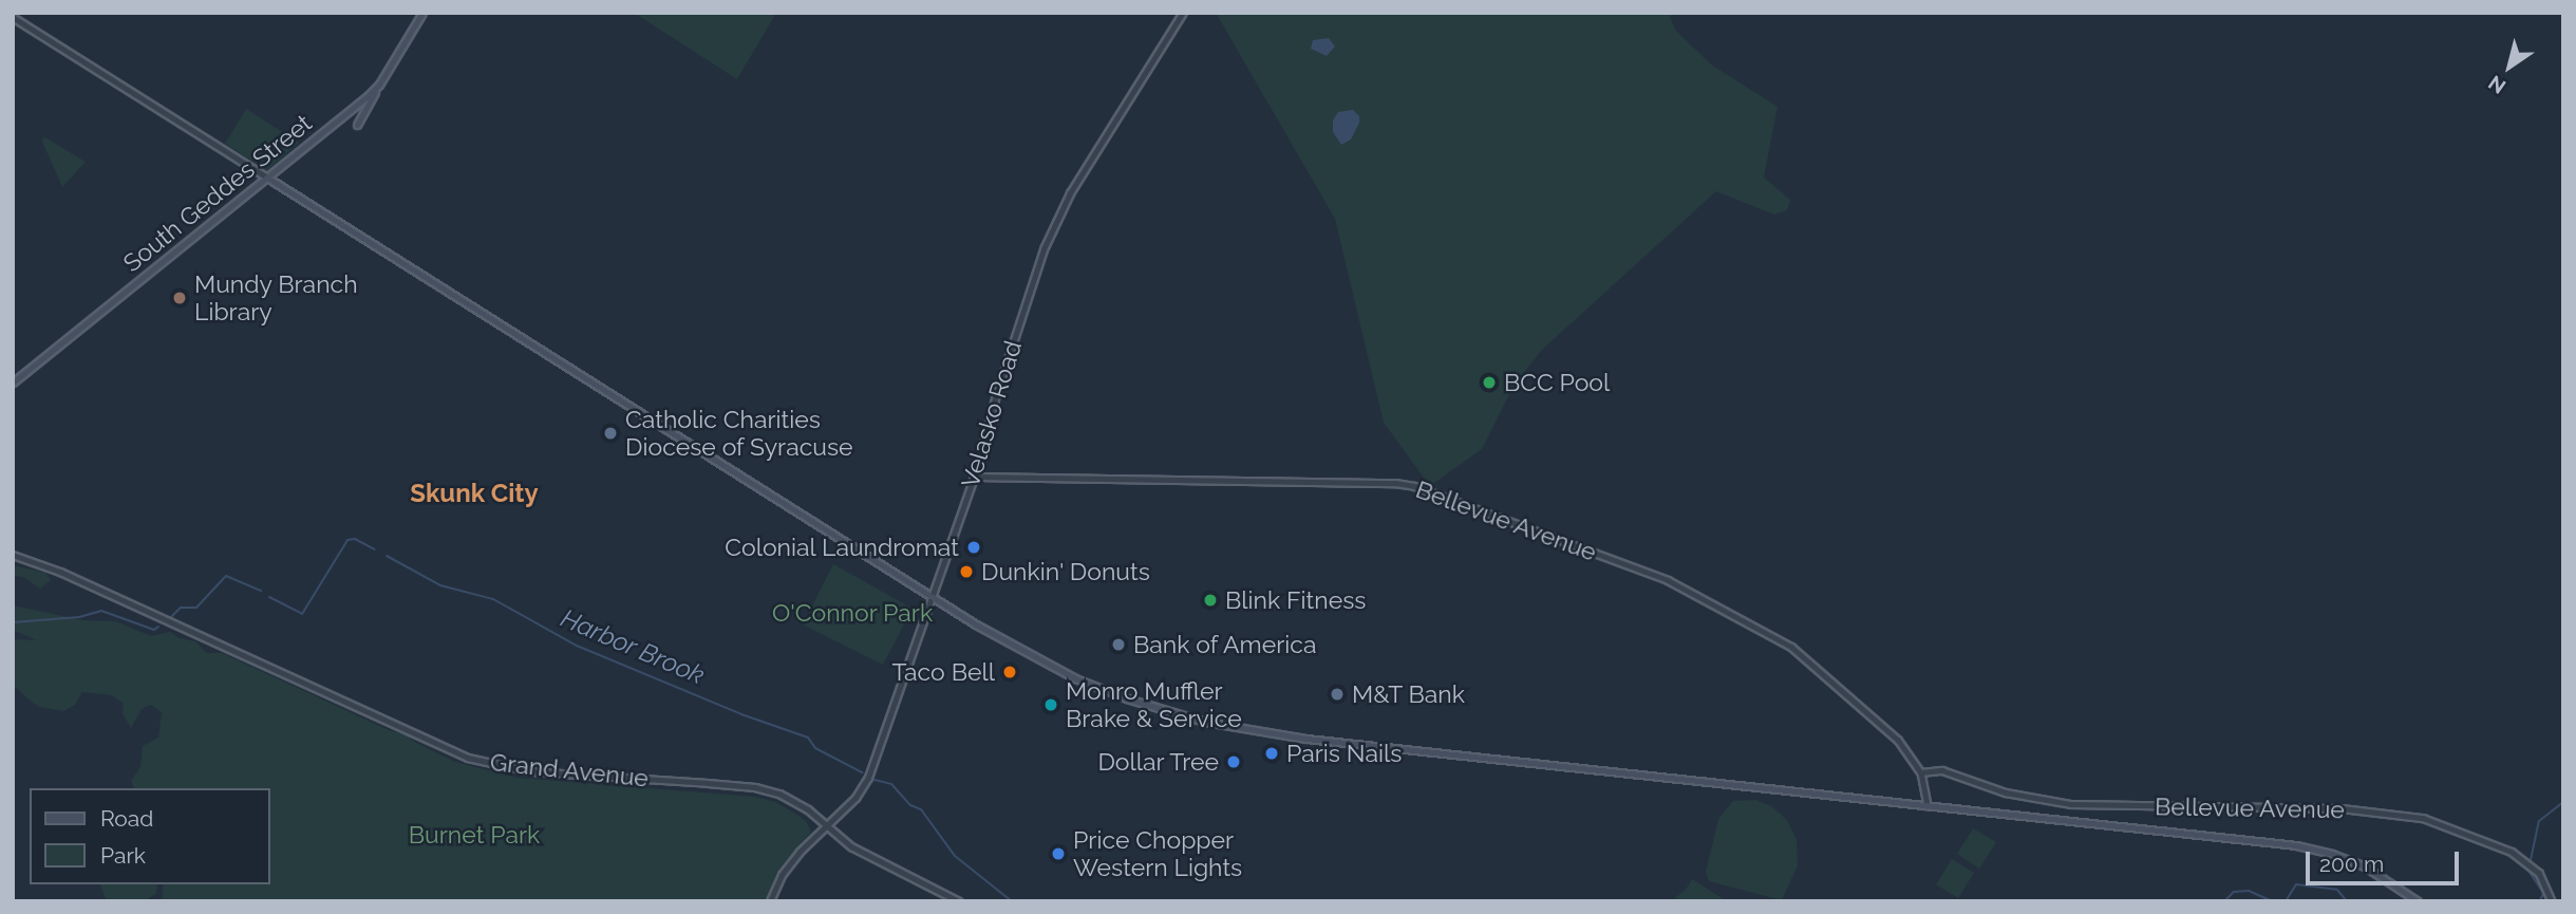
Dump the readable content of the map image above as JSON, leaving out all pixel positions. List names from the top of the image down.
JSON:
{
  "streets": {
    "main road": ["South Geddes Street"],
    "street": ["Velasko Road", "Bellevue Avenue", "Grand Avenue"]
  },
  "crossings": [
    ["Velasko Road", "Bellevue Avenue"],
    ["Velasko Road", "Grand Avenue"]
  ],
  "districts": ["Skunk City"],
  "water": ["Harbor Brook"],
  "parks": ["O'Connor Park", "Burnet Park"],
  "places": [
    "Mundy Branch Library",
    "BCC Pool",
    "Catholic Charities Diocese of Syracuse",
    "Colonial Laundromat",
    "Dunkin' Donuts",
    "Blink Fitness",
    "Bank of America",
    "Taco Bell",
    "M&T Bank",
    "Monro Muffler Brake & Service",
    "Paris Nails",
    "Dollar Tree",
    "Price Chopper Western Lights"
  ],
  "legend": ["Road", "Park"],
  "scale_bar": "200 m",
  "north": "bottom left"
}
